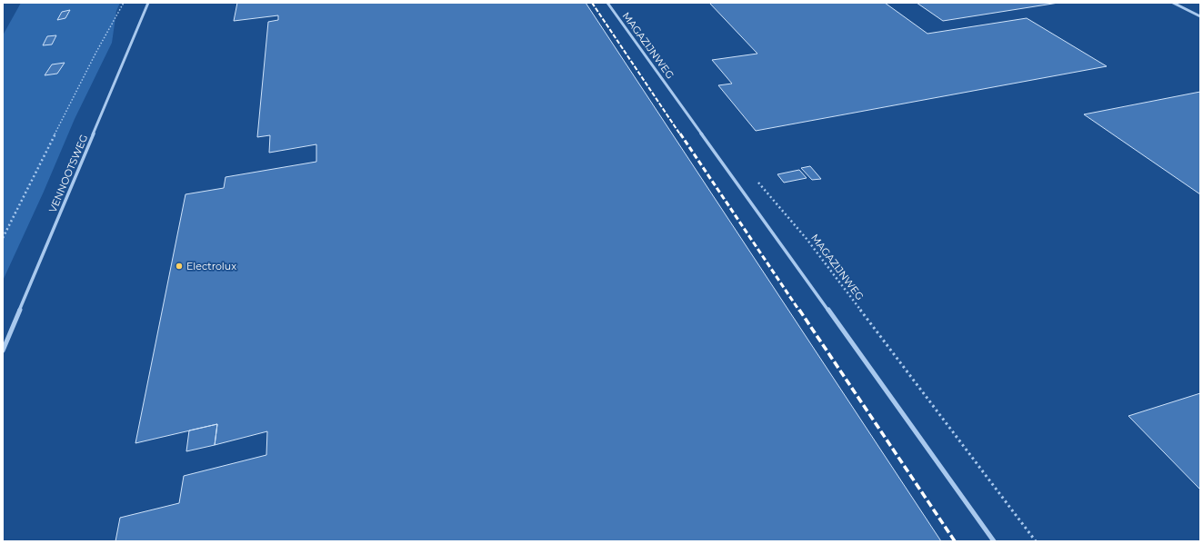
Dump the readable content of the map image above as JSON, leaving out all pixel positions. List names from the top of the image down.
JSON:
{
  "streets": {
    "street": ["MAGAZIJNWEG", "VENNOOTSWEG"]
  },
  "places": ["Electrolux"]
}
